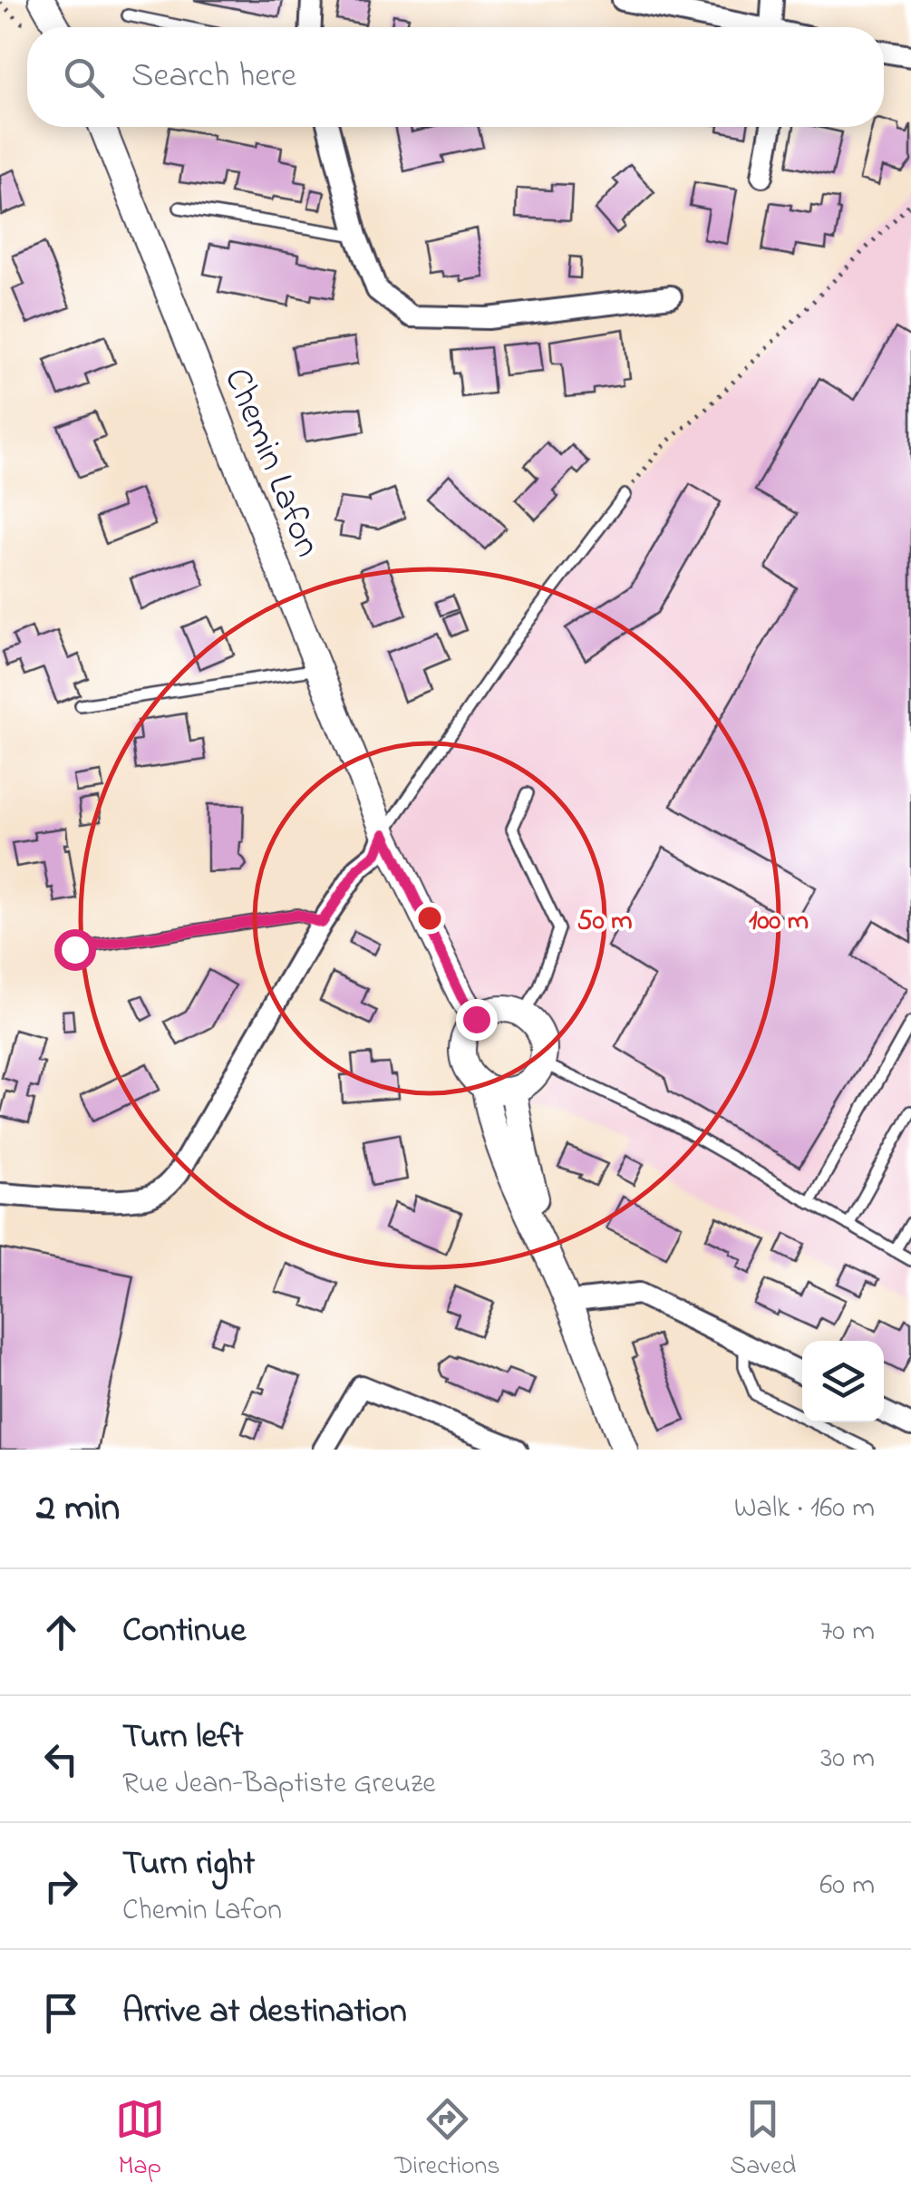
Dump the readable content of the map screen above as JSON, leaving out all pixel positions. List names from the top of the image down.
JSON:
{
  "streets": {
    "street": ["Chemin Lafon"]
  },
  "page": {
    "search": "Search here",
    "heading": ["2 min", "Walk · 160 m"],
    "list": [
      ["Continue", "70 m"],
      ["Turn left", "Rue Jean-Baptiste Greuze", "30 m"],
      ["Turn right", "Chemin Lafon", "60 m"],
      "Arrive at destination"
    ],
    "nav": ["Map", "Directions", "Saved"]
  },
  "rings": ["50 m", "100 m"]
}
